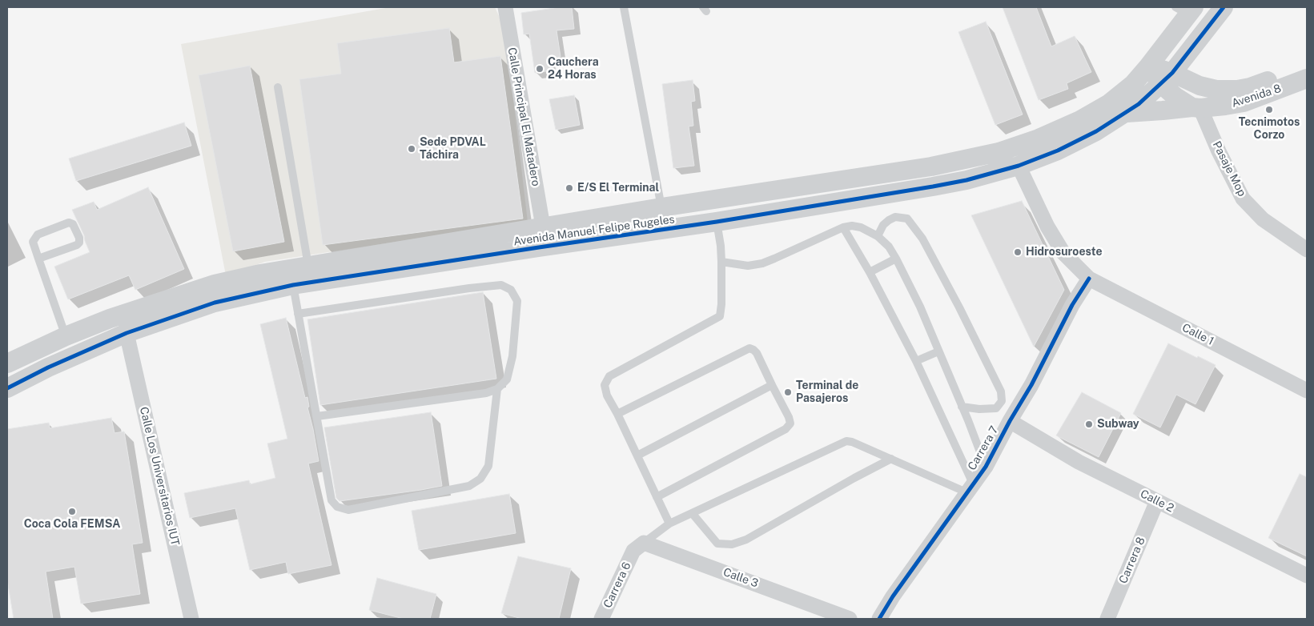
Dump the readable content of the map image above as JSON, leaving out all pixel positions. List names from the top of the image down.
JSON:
{
  "streets": {
    "street": [
      "Avenida 8",
      "Calle Principal El Matadero",
      "Pasaje Mop",
      "Avenida Manuel Felipe Rugeles",
      "Calle 1",
      "Carrera 7",
      "Calle Los Universitarios IUT",
      "Calle 2",
      "Carrera 8",
      "Calle 3",
      "Carrera 6"
    ]
  },
  "crossings": [
    ["Avenida 8", "Pasaje Mop"],
    ["Avenida 8", "Avenida Manuel Felipe Rugeles"],
    ["Calle Principal El Matadero", "Avenida Manuel Felipe Rugeles"],
    ["Avenida Manuel Felipe Rugeles", "Calle 1"],
    ["Avenida Manuel Felipe Rugeles", "Calle Los Universitarios IUT"],
    ["Calle 1", "Carrera 7"],
    ["Carrera 7", "Calle 2"],
    ["Calle 2", "Carrera 8"],
    ["Calle 3", "Carrera 6"]
  ],
  "places": [
    "Cauchera 24 Horas",
    "Tecnimotos Corzo",
    "Sede PDVAL Táchira",
    "E/S El Terminal",
    "Hidrosuroeste",
    "Terminal de Pasajeros",
    "Subway",
    "Coca Cola FEMSA"
  ]
}
